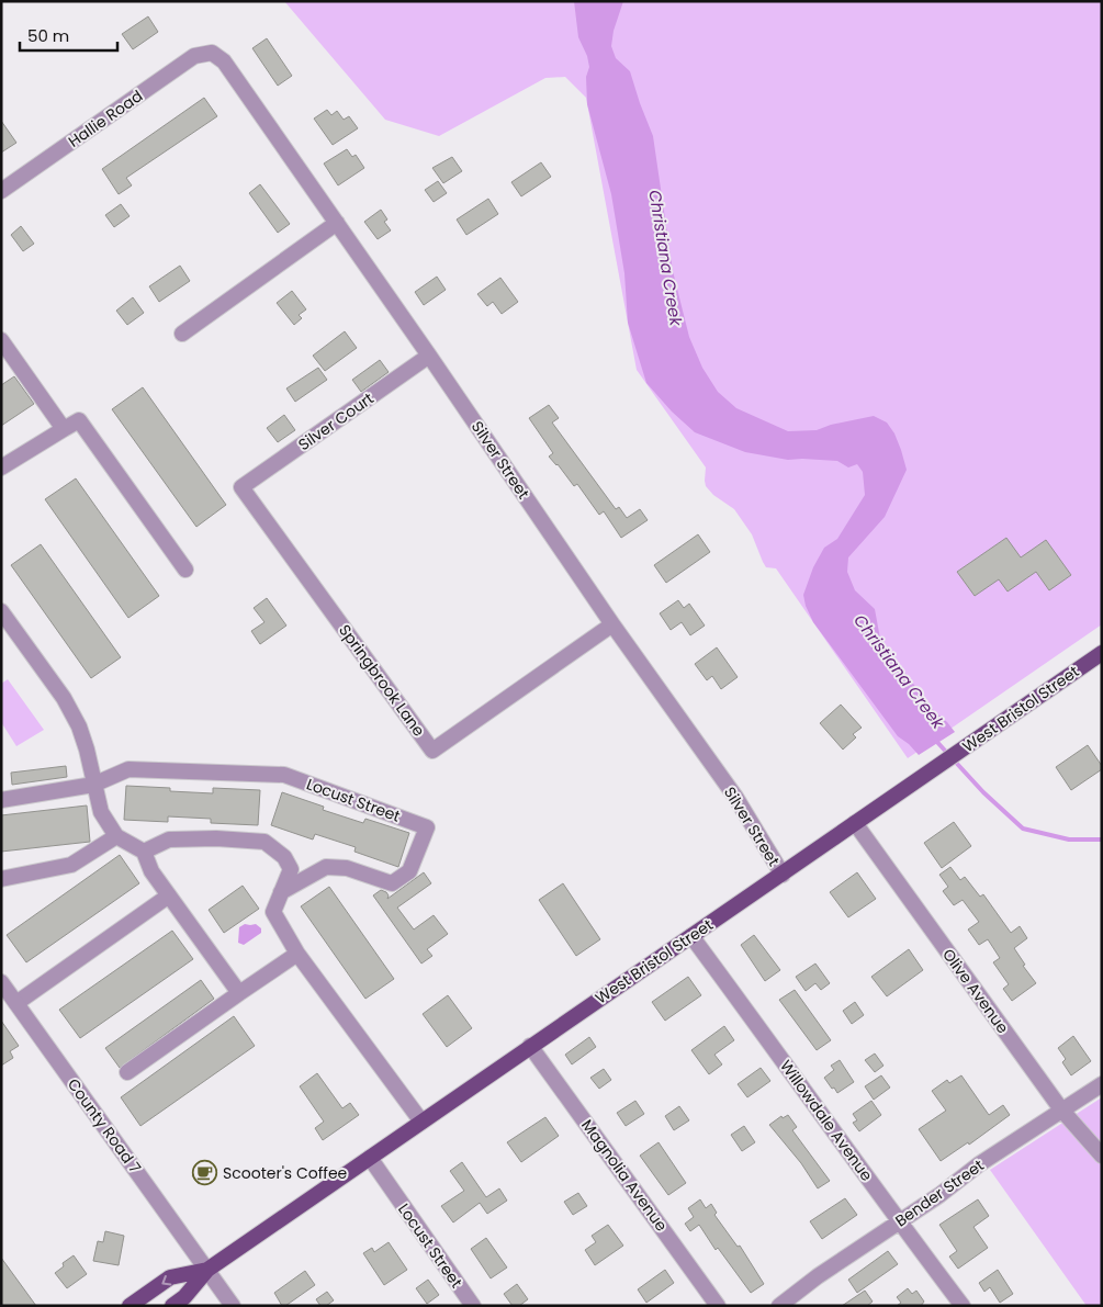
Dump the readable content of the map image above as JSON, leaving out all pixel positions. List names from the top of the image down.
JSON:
{
  "streets": {
    "main road": ["West Bristol Street"],
    "street": [
      "Hallie Road",
      "Silver Court",
      "Silver Street",
      "Springbrook Lane",
      "Locust Street",
      "Olive Avenue",
      "Willowdale Avenue",
      "County Road 7",
      "Magnolia Avenue",
      "Bender Street"
    ]
  },
  "crossings": [
    ["Hallie Road", "Silver Street"],
    ["Silver Court", "Silver Street"],
    ["Silver Court", "Springbrook Lane"],
    ["Silver Street", "Springbrook Lane"],
    ["Silver Street", "West Bristol Street"],
    ["West Bristol Street", "Locust Street"],
    ["West Bristol Street", "Olive Avenue"],
    ["West Bristol Street", "Willowdale Avenue"],
    ["West Bristol Street", "County Road 7"],
    ["West Bristol Street", "Magnolia Avenue"],
    ["Olive Avenue", "Bender Street"],
    ["Willowdale Avenue", "Bender Street"]
  ],
  "water": ["Christiana Creek"],
  "places": {
    "cafe": ["Scooter's Coffee"]
  },
  "scale_bar": "50 m"
}
